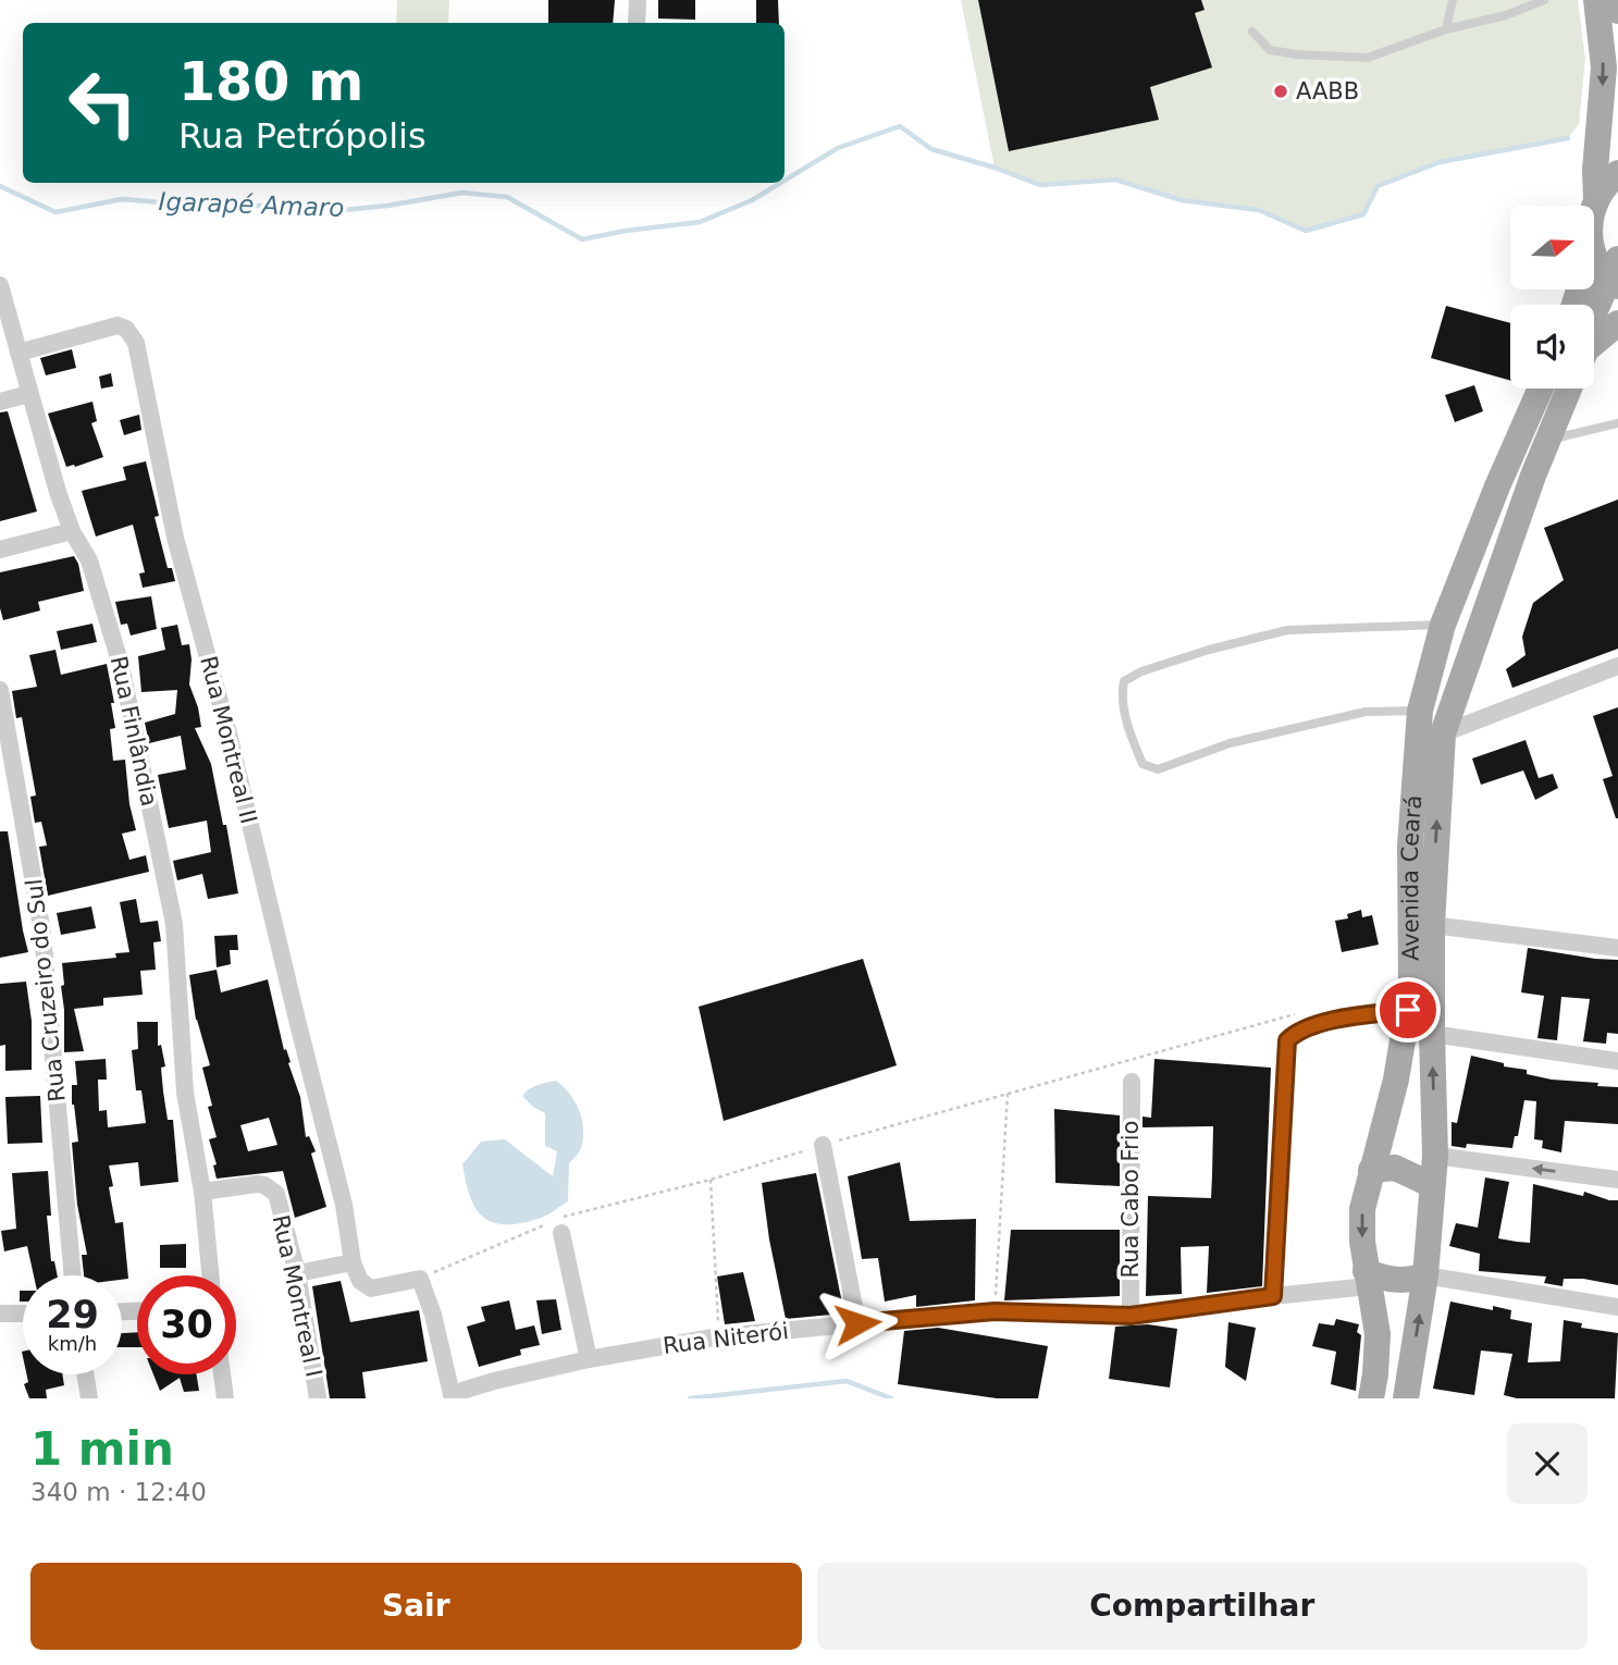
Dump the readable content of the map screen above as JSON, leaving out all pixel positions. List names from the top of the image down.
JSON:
{
  "streets": {
    "main road": ["Avenida Ceará"],
    "street": [
      "Rua Finlândia",
      "Rua Montreal II",
      "Rua Cruzeiro do Sul",
      "Rua Cabo Frio",
      "Rua Montreal I",
      "Rua Niterói"
    ]
  },
  "crossings": [
    ["Rua Finlândia", "Rua Montreal II"],
    ["Rua Finlândia", "Rua Montreal I"],
    ["Avenida Ceará", "Rua Niterói"],
    ["Rua Cabo Frio", "Rua Niterói"]
  ],
  "water": ["Igarapé Amaro"],
  "places": ["AABB"],
  "north": "right",
  "page": {
    "turn": ["180 m", "Rua Petrópolis"],
    "speed": "29 km/h",
    "limit": "30",
    "heading": ["1 min", "340 m · 12:40"],
    "buttons": ["Sair", "Compartilhar"]
  }
}
